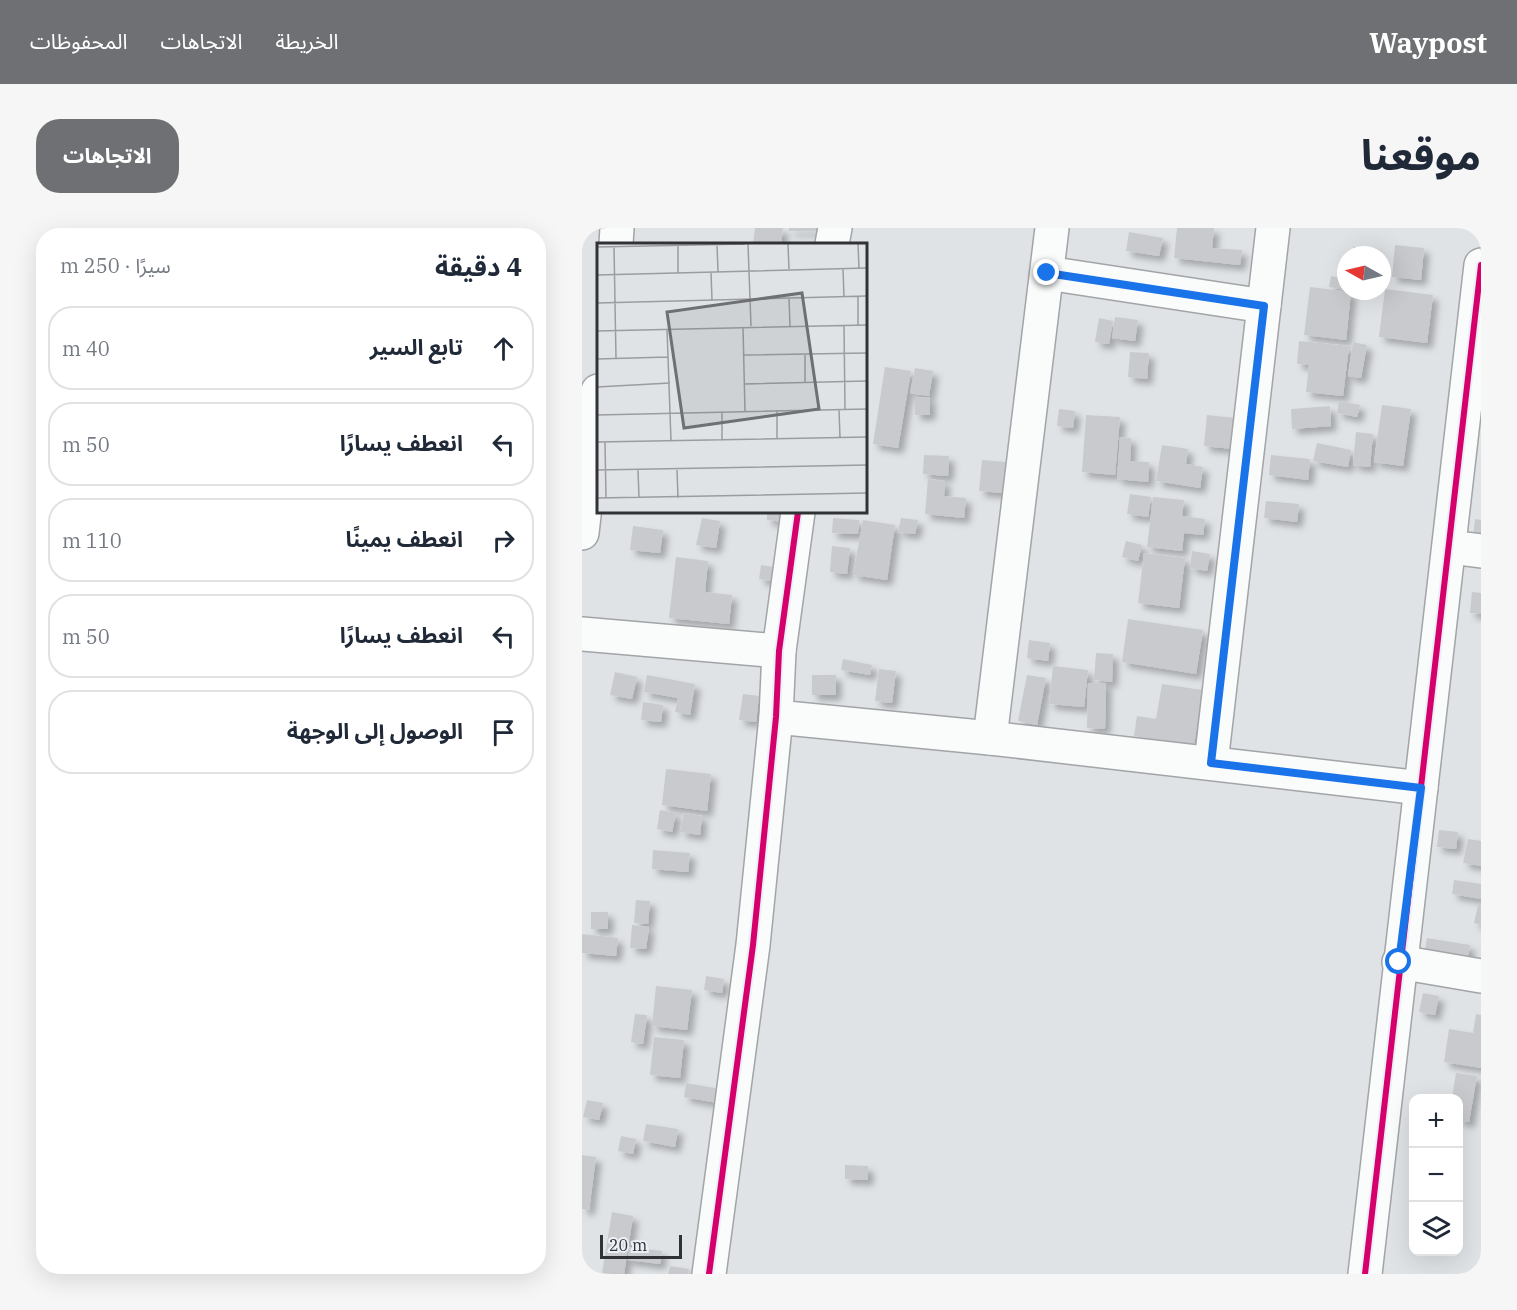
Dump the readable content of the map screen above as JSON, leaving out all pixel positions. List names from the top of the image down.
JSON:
{
  "scale_bar": "20 m",
  "north": "left",
  "page": {
    "header": "Waypost",
    "nav": ["الخريطة", "الاتجاهات", "المحفوظات"],
    "title": "موقعنا",
    "buttons": "الاتجاهات",
    "heading": ["4 دقيقة", "سيرًا · 250 m"],
    "list": [
      ["تابع السير", "40 m"],
      ["انعطف يسارًا", "50 m"],
      ["انعطف يمينًا", "110 m"],
      ["انعطف يسارًا", "50 m"],
      "الوصول إلى الوجهة"
    ],
    "map_buttons": ["+", "−"],
    "scale": "20 m"
  }
}
